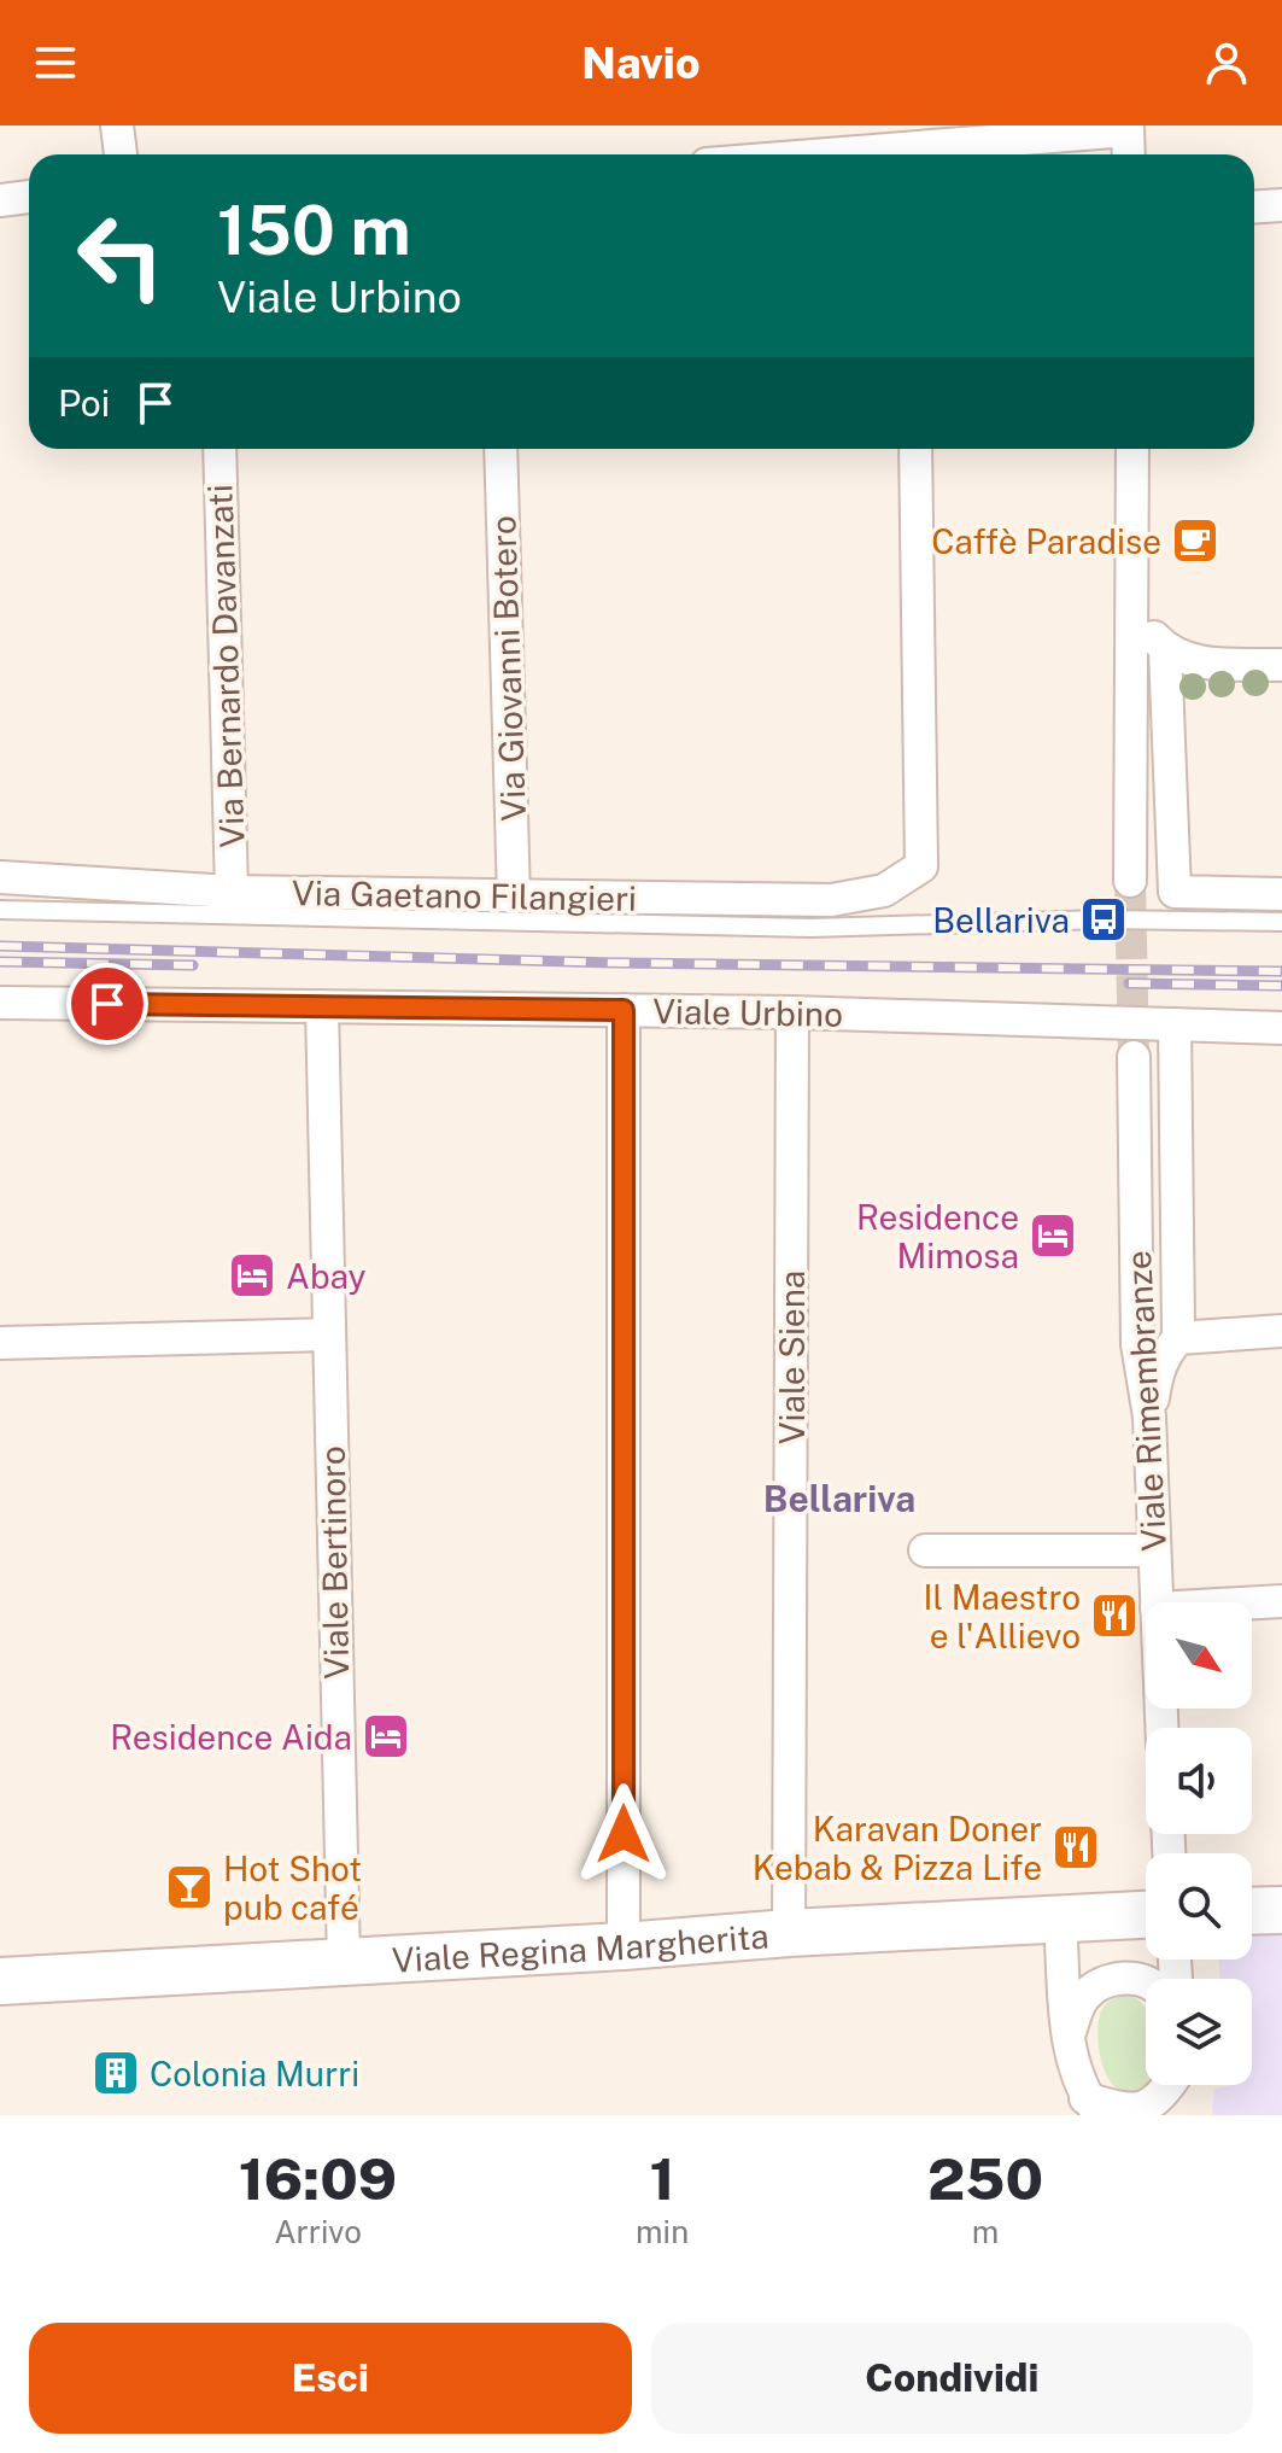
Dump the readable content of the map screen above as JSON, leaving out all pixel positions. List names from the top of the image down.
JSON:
{
  "streets": {
    "street": [
      "Via Bernardo Davanzati",
      "Via Giovanni Botero",
      "Via Gaetano Filangieri",
      "Viale Urbino",
      "Viale Siena",
      "Viale Rimembranze",
      "Viale Bertinoro",
      "Viale Regina Margherita"
    ]
  },
  "crossings": [
    ["Via Bernardo Davanzati", "Via Gaetano Filangieri"],
    ["Via Giovanni Botero", "Via Gaetano Filangieri"],
    ["Viale Urbino", "Viale Siena"],
    ["Viale Urbino", "Viale Bertinoro"],
    ["Viale Siena", "Viale Regina Margherita"],
    ["Viale Bertinoro", "Viale Regina Margherita"]
  ],
  "districts": ["Bellariva"],
  "places": {
    "cafe": ["Caffè Paradise"],
    "bus stop": ["Bellariva"],
    "hotel": ["Residence Mimosa", "Abay", "Residence Aida"],
    "restaurant": ["Il Maestro e l'Allievo", "Karavan Doner Kebab & Pizza Life"],
    "bar": ["Hot Shot pub café"],
    "building": ["Colonia Murri"]
  },
  "north": "bottom right",
  "page": {
    "header": "Navio",
    "turn": ["150 m", "Viale Urbino"],
    "then": "Poi",
    "eta": [
      "16:09",
      "Arrivo",
      "1",
      "min",
      "250",
      "m"
    ],
    "buttons": ["Esci", "Condividi"]
  }
}
